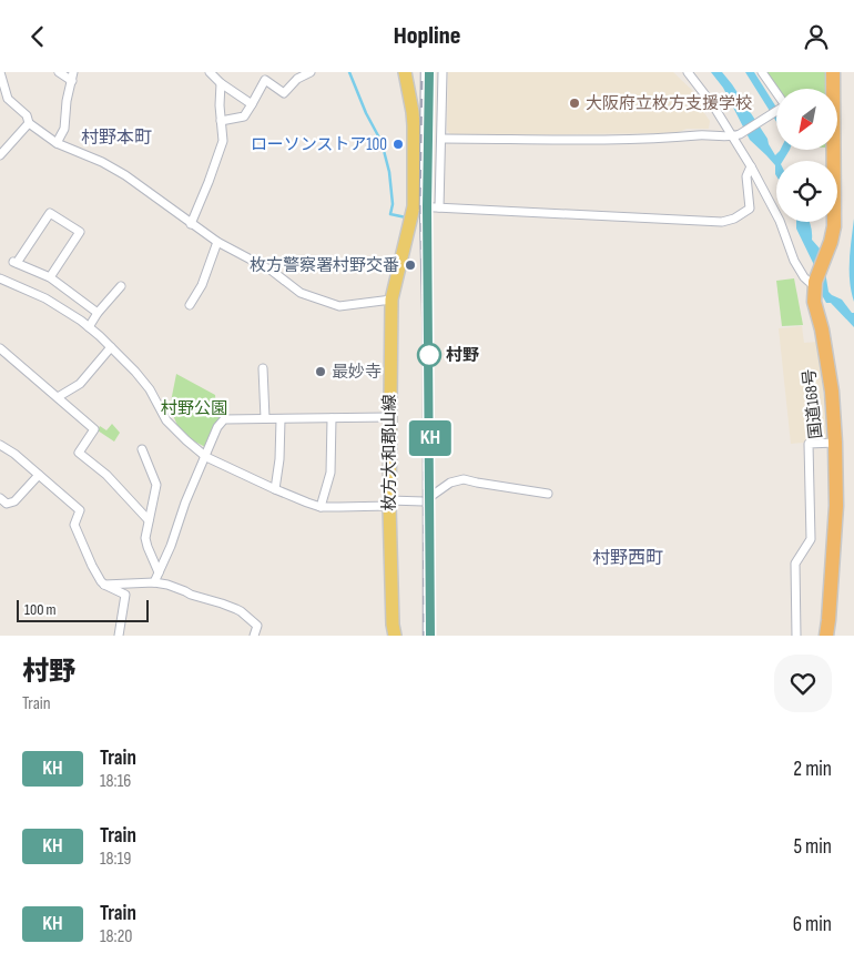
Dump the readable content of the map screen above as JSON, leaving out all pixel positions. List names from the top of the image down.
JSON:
{
  "streets": {
    "highway": ["国道168号"],
    "main road": ["枚方大和郡山線"]
  },
  "districts": ["村野本町", "村野西町"],
  "parks": ["村野公園"],
  "places": [
    "大阪府立枚方支援学校",
    "ローソンストア100",
    "枚方警察署村野交番",
    "村野",
    "最妙寺"
  ],
  "scale_bar": "100 m",
  "north": "bottom left",
  "page": {
    "header": "Hopline",
    "on_map": "KH",
    "scale": "100 m",
    "heading": ["村野", "Train"],
    "list": [
      {
        "mark": "KH",
        "name": "Train",
        "note": "18:16",
        "value": "2 min"
      },
      {
        "mark": "KH",
        "name": "Train",
        "note": "18:19",
        "value": "5 min"
      },
      {
        "mark": "KH",
        "name": "Train",
        "note": "18:20",
        "value": "6 min"
      }
    ]
  }
}
